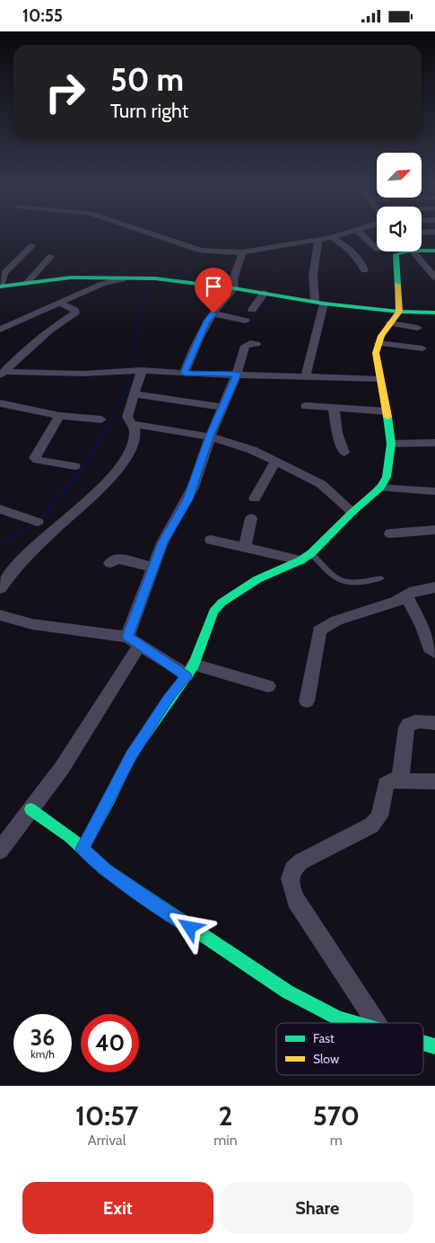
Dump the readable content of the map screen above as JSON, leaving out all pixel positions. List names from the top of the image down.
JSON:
{
  "legend": ["Fast", "Slow"],
  "north": "top right",
  "page": {
    "status": "10:55",
    "turn": ["50 m", "Turn right"],
    "speed": "36 km/h",
    "limit": "40",
    "eta": [
      "10:57",
      "Arrival",
      "2",
      "min",
      "570",
      "m"
    ],
    "buttons": ["Exit", "Share"]
  }
}
